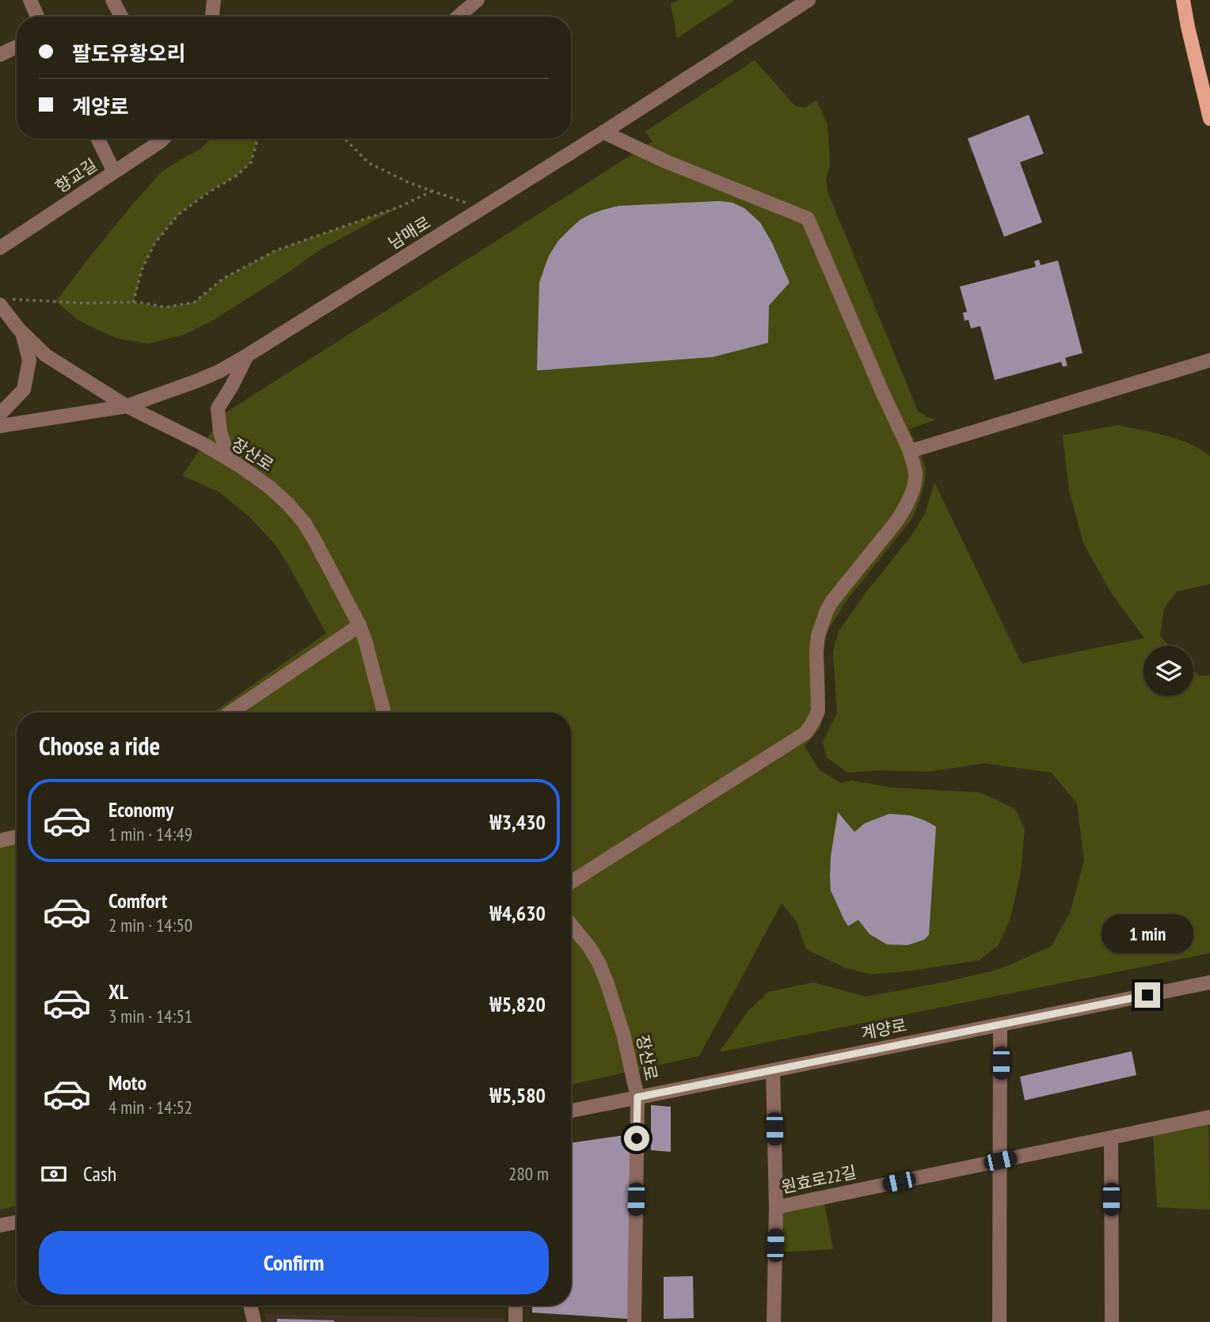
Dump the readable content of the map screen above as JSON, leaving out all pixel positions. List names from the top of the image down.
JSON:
{
  "streets": {
    "street": [
      "향교길",
      "남매로",
      "장산로",
      "계양로",
      "원효로22길"
    ]
  },
  "crossings": [
    ["남매로", "장산로"],
    ["장산로", "계양로"]
  ],
  "page": {
    "banner": ["팔도유황오리", "계양로"],
    "heading": "Choose a ride",
    "list": [
      {
        "name": "Economy",
        "note": "1 min · 14:49",
        "value": "₩3,430"
      },
      {
        "name": "Comfort",
        "note": "2 min · 14:50",
        "value": "₩4,630"
      },
      {
        "name": "XL",
        "note": "3 min · 14:51",
        "value": "₩5,820"
      },
      {
        "name": "Moto",
        "note": "4 min · 14:52",
        "value": "₩5,580"
      }
    ],
    "bubble": "1 min",
    "pay": ["Cash", "280 m"],
    "buttons": "Confirm"
  }
}
